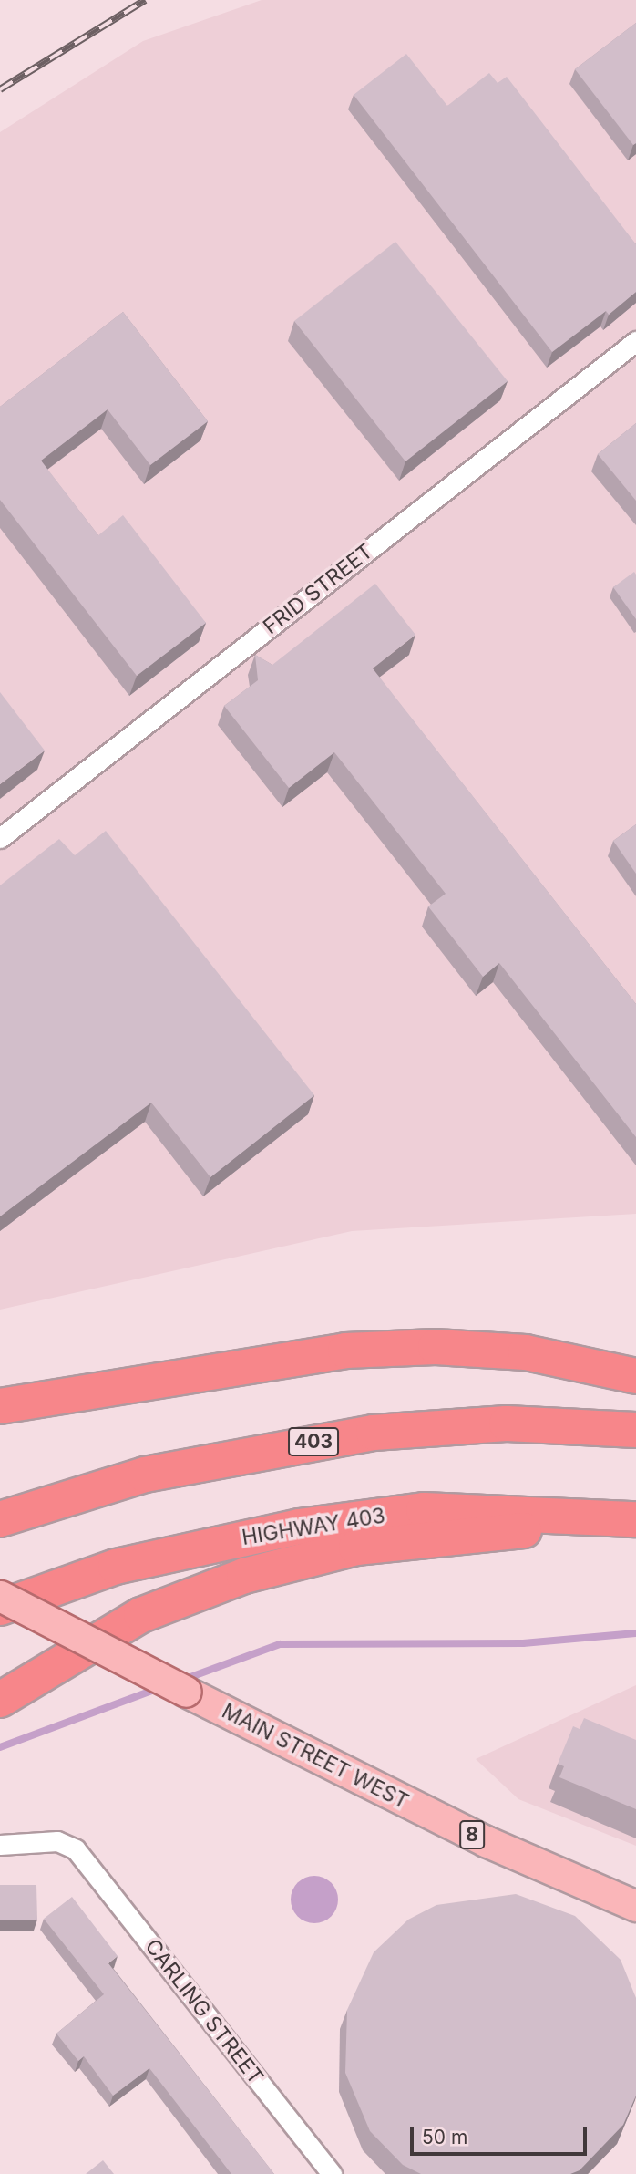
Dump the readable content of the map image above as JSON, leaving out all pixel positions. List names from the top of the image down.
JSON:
{
  "streets": {
    "highway": ["403", "HIGHWAY 403"],
    "main road": ["MAIN STREET WEST", "8"],
    "street": ["FRID STREET", "CARLING STREET"]
  },
  "scale_bar": "50 m"
}
